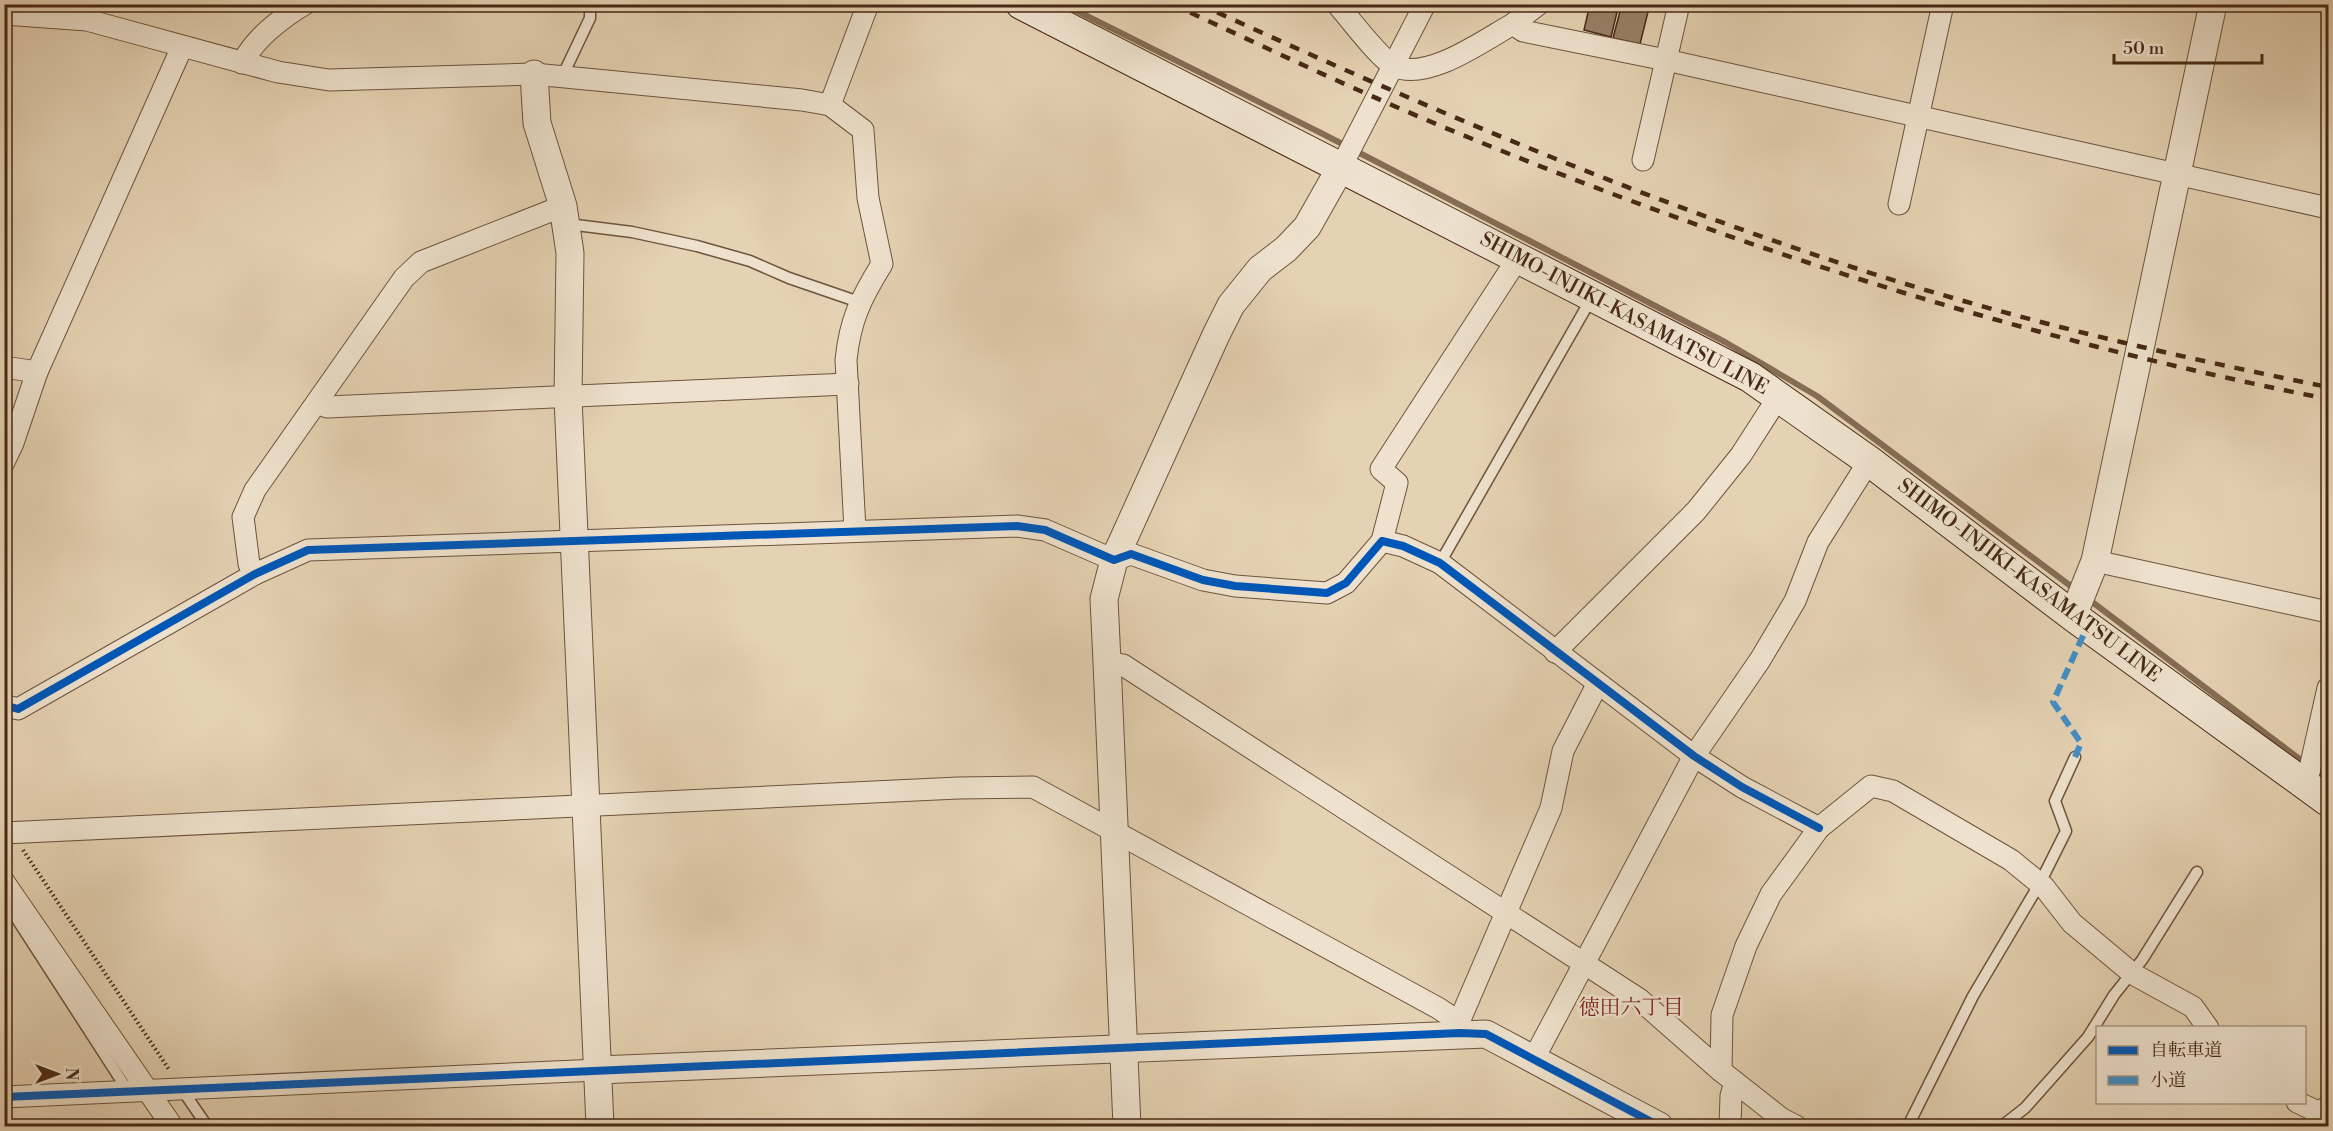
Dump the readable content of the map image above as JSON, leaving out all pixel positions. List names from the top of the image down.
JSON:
{
  "streets": {
    "main road": ["SHIMO-INJIKI-KASAMATSU LINE"]
  },
  "districts": ["徳田六丁目"],
  "legend": ["自転車道", "小道"],
  "scale_bar": "50 m",
  "north": "right"
}
